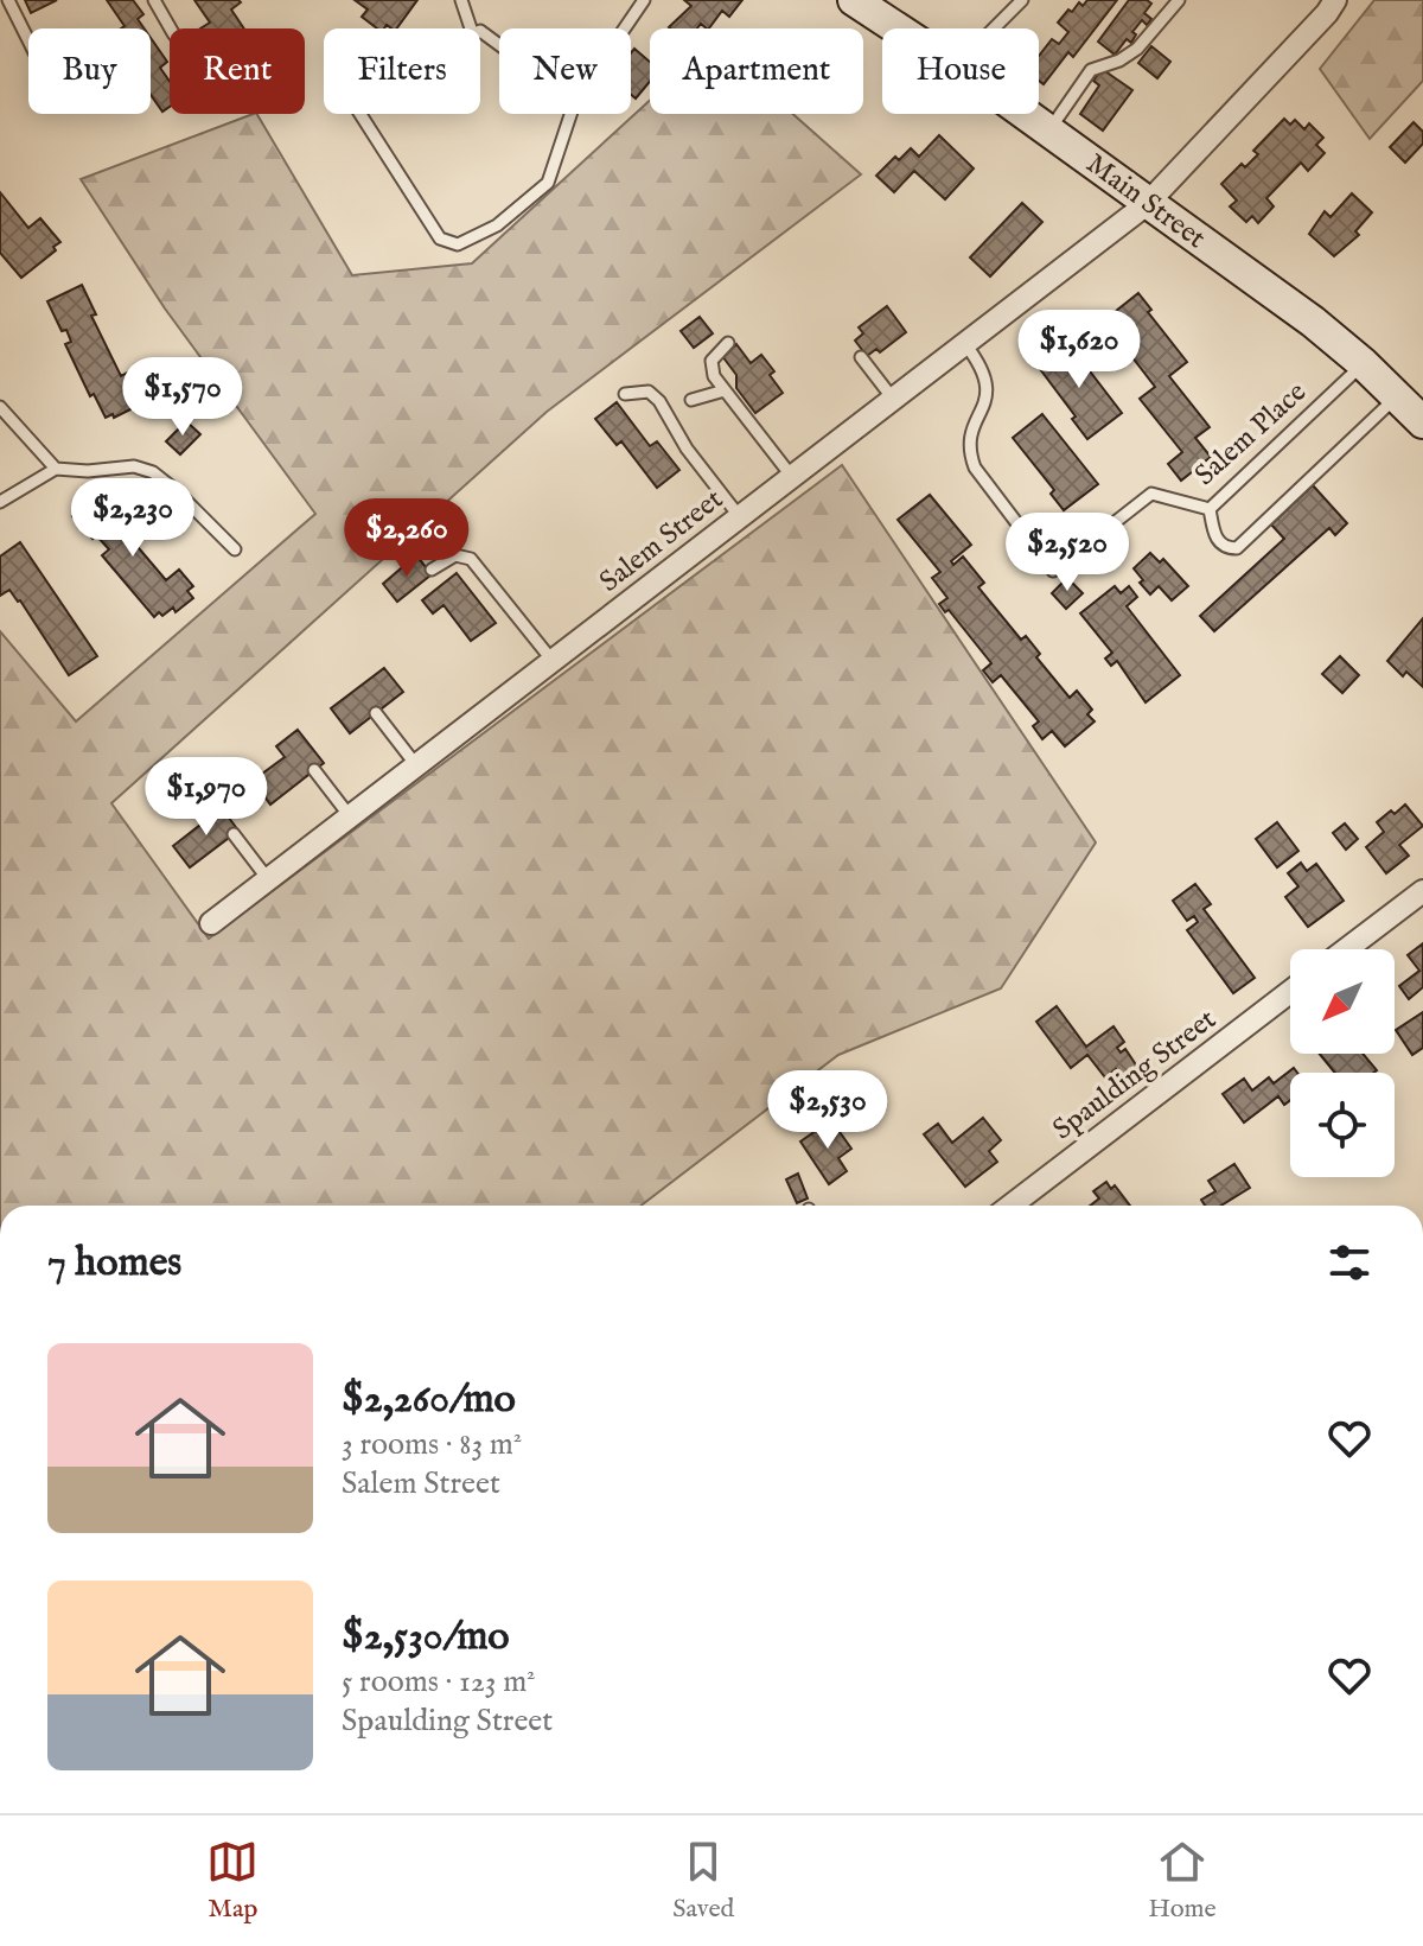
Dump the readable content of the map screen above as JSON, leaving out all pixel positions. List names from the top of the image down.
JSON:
{
  "streets": {
    "main road": ["Main Street"],
    "street": ["Salem Street", "Spaulding Street"],
    "lane": ["Salem Place"]
  },
  "crossings": [
    ["Main Street", "Salem Place"],
    ["Main Street", "Salem Street"],
    ["Salem Place", "Salem Street"]
  ],
  "north": "bottom left",
  "page": {
    "chip": [
      "Buy",
      "Rent",
      "Filters",
      "New",
      "Apartment",
      "House"
    ],
    "price": [
      "$1,620",
      "$1,570",
      "$2,230",
      "$2,260",
      "$2,520",
      "$1,970",
      "$2,530"
    ],
    "heading": "7 homes",
    "list": [
      {
        "name": "$2,260/mo",
        "note": "3 rooms · 83 m² · Salem Street"
      },
      {
        "name": "$2,530/mo",
        "note": "5 rooms · 123 m² · Spaulding Street"
      }
    ],
    "tabs": ["Map", "Saved", "Home"]
  }
}
